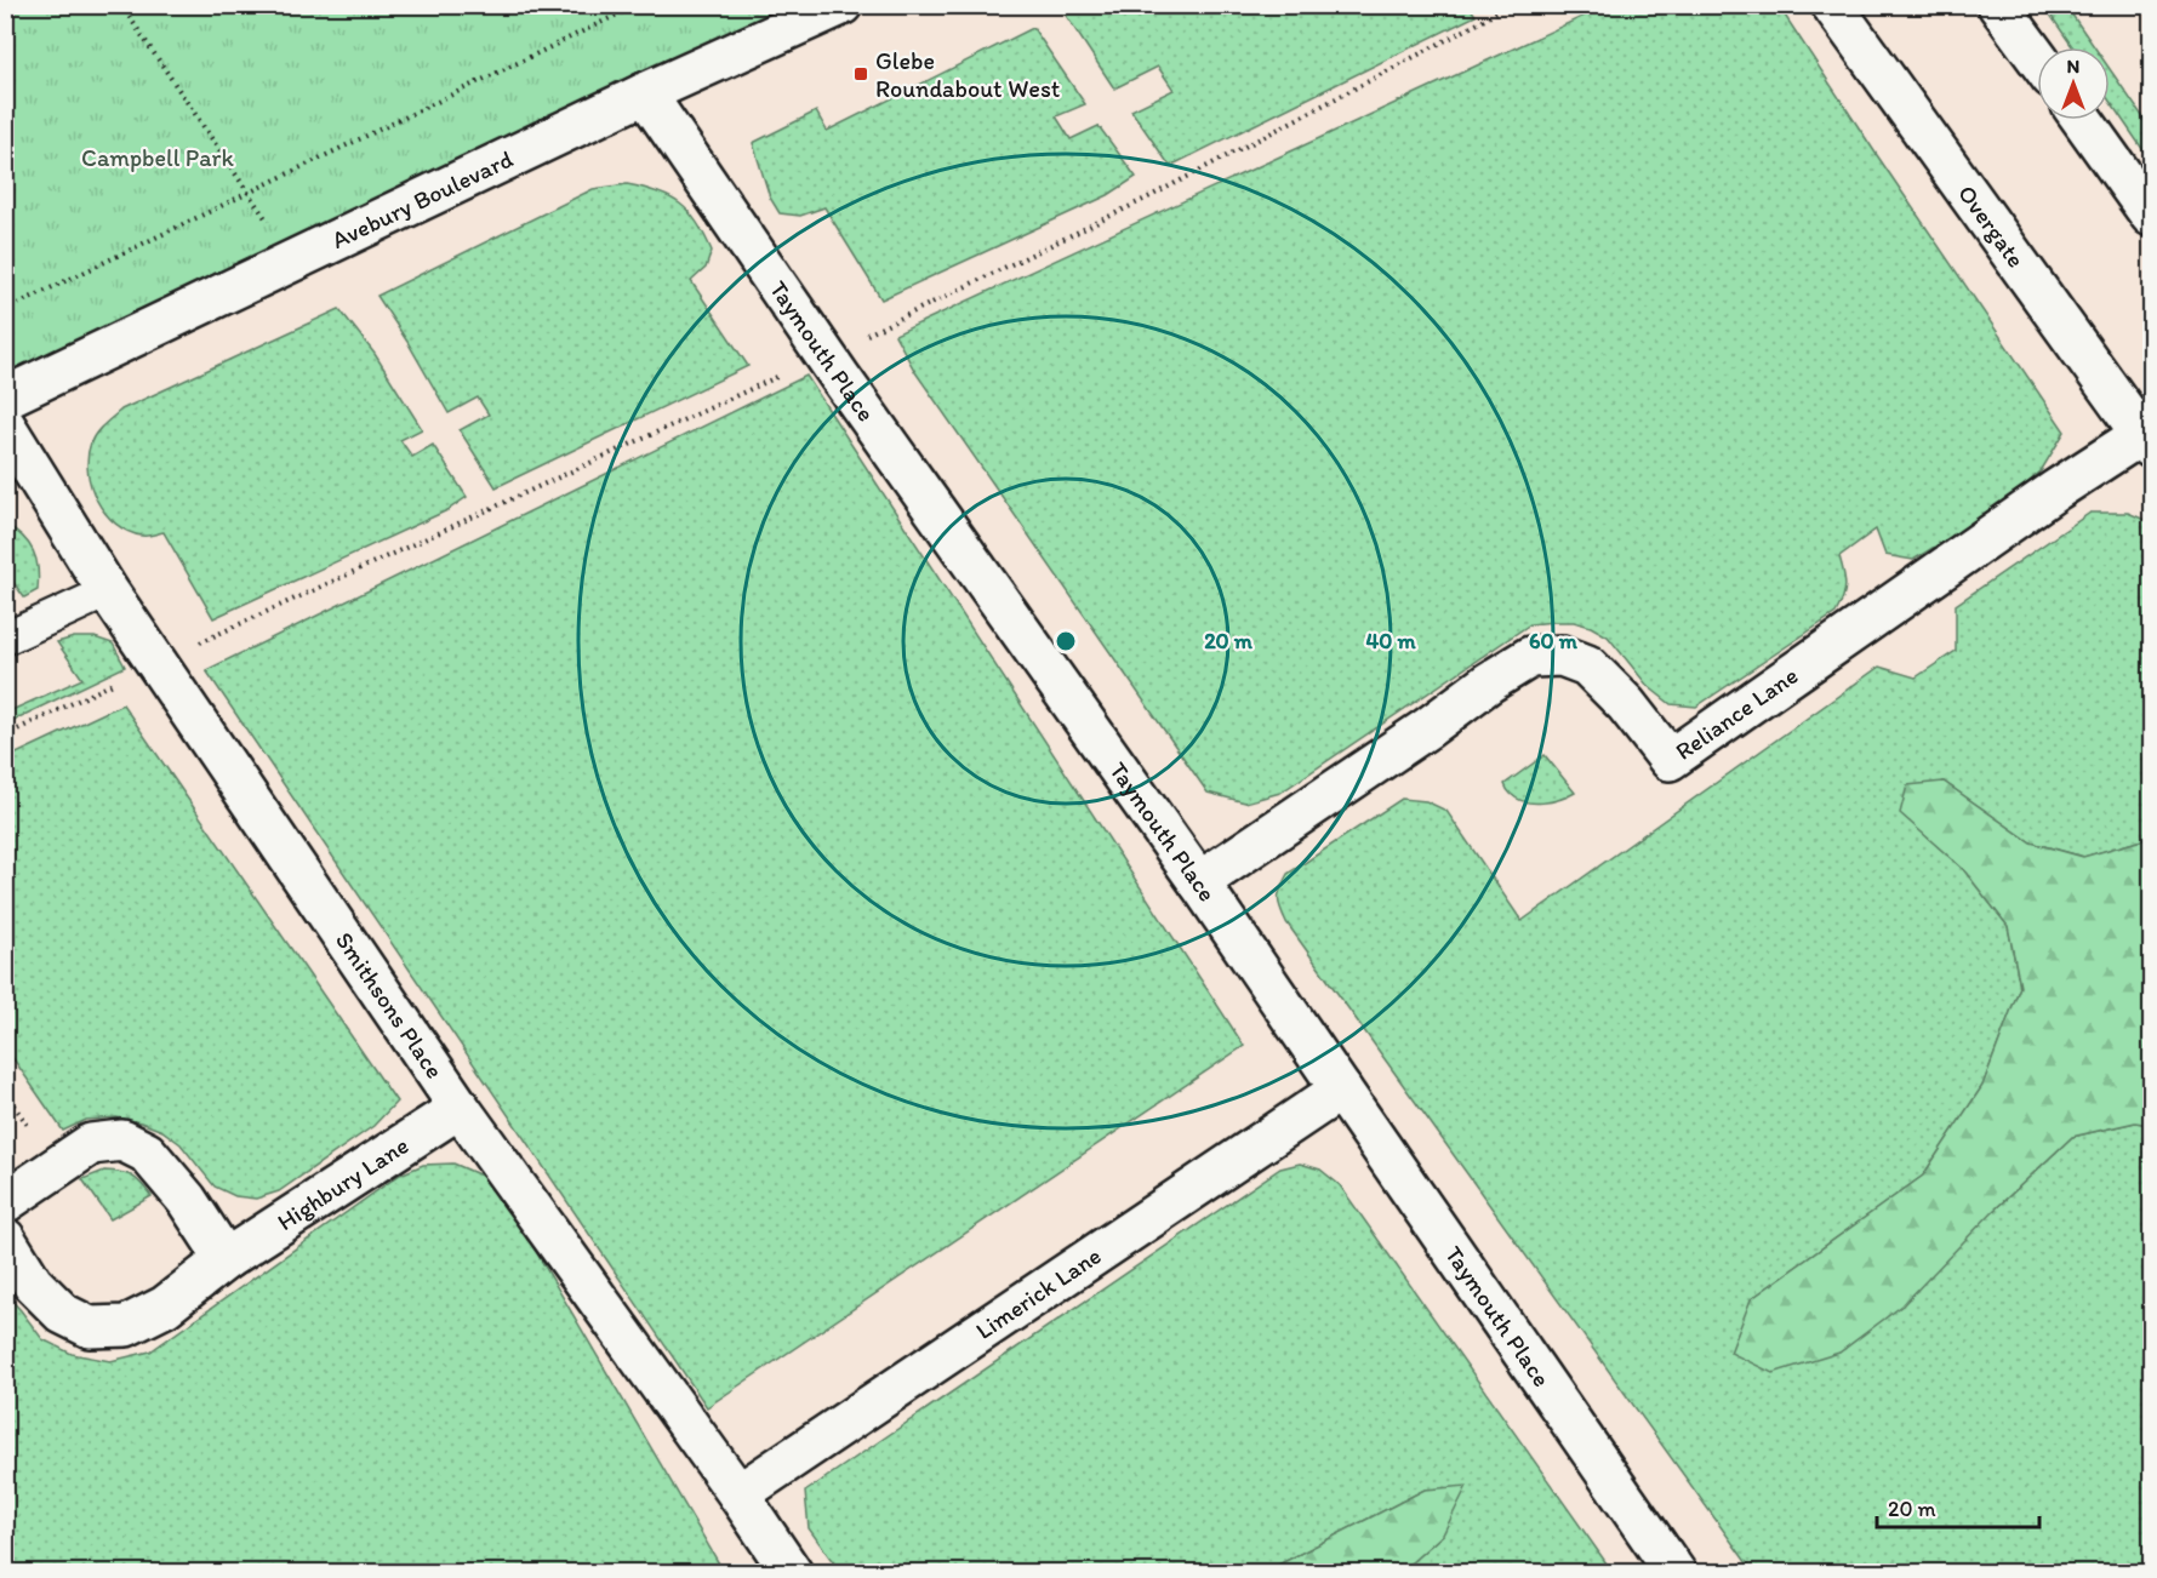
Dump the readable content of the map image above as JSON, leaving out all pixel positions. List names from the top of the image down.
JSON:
{
  "streets": {
    "street": [
      "Avebury Boulevard",
      "Overgate",
      "Taymouth Place",
      "Reliance Lane",
      "Smithsons Place",
      "Highbury Lane",
      "Limerick Lane"
    ]
  },
  "crossings": [
    ["Avebury Boulevard", "Taymouth Place"],
    ["Overgate", "Reliance Lane"],
    ["Taymouth Place", "Reliance Lane"],
    ["Taymouth Place", "Limerick Lane"],
    ["Smithsons Place", "Highbury Lane"],
    ["Smithsons Place", "Limerick Lane"]
  ],
  "parks": ["Campbell Park"],
  "places": {
    "transit": ["Glebe Roundabout West"]
  },
  "scale_bar": "20 m",
  "north": "top",
  "rings": ["20 m", "40 m", "60 m"]
}
